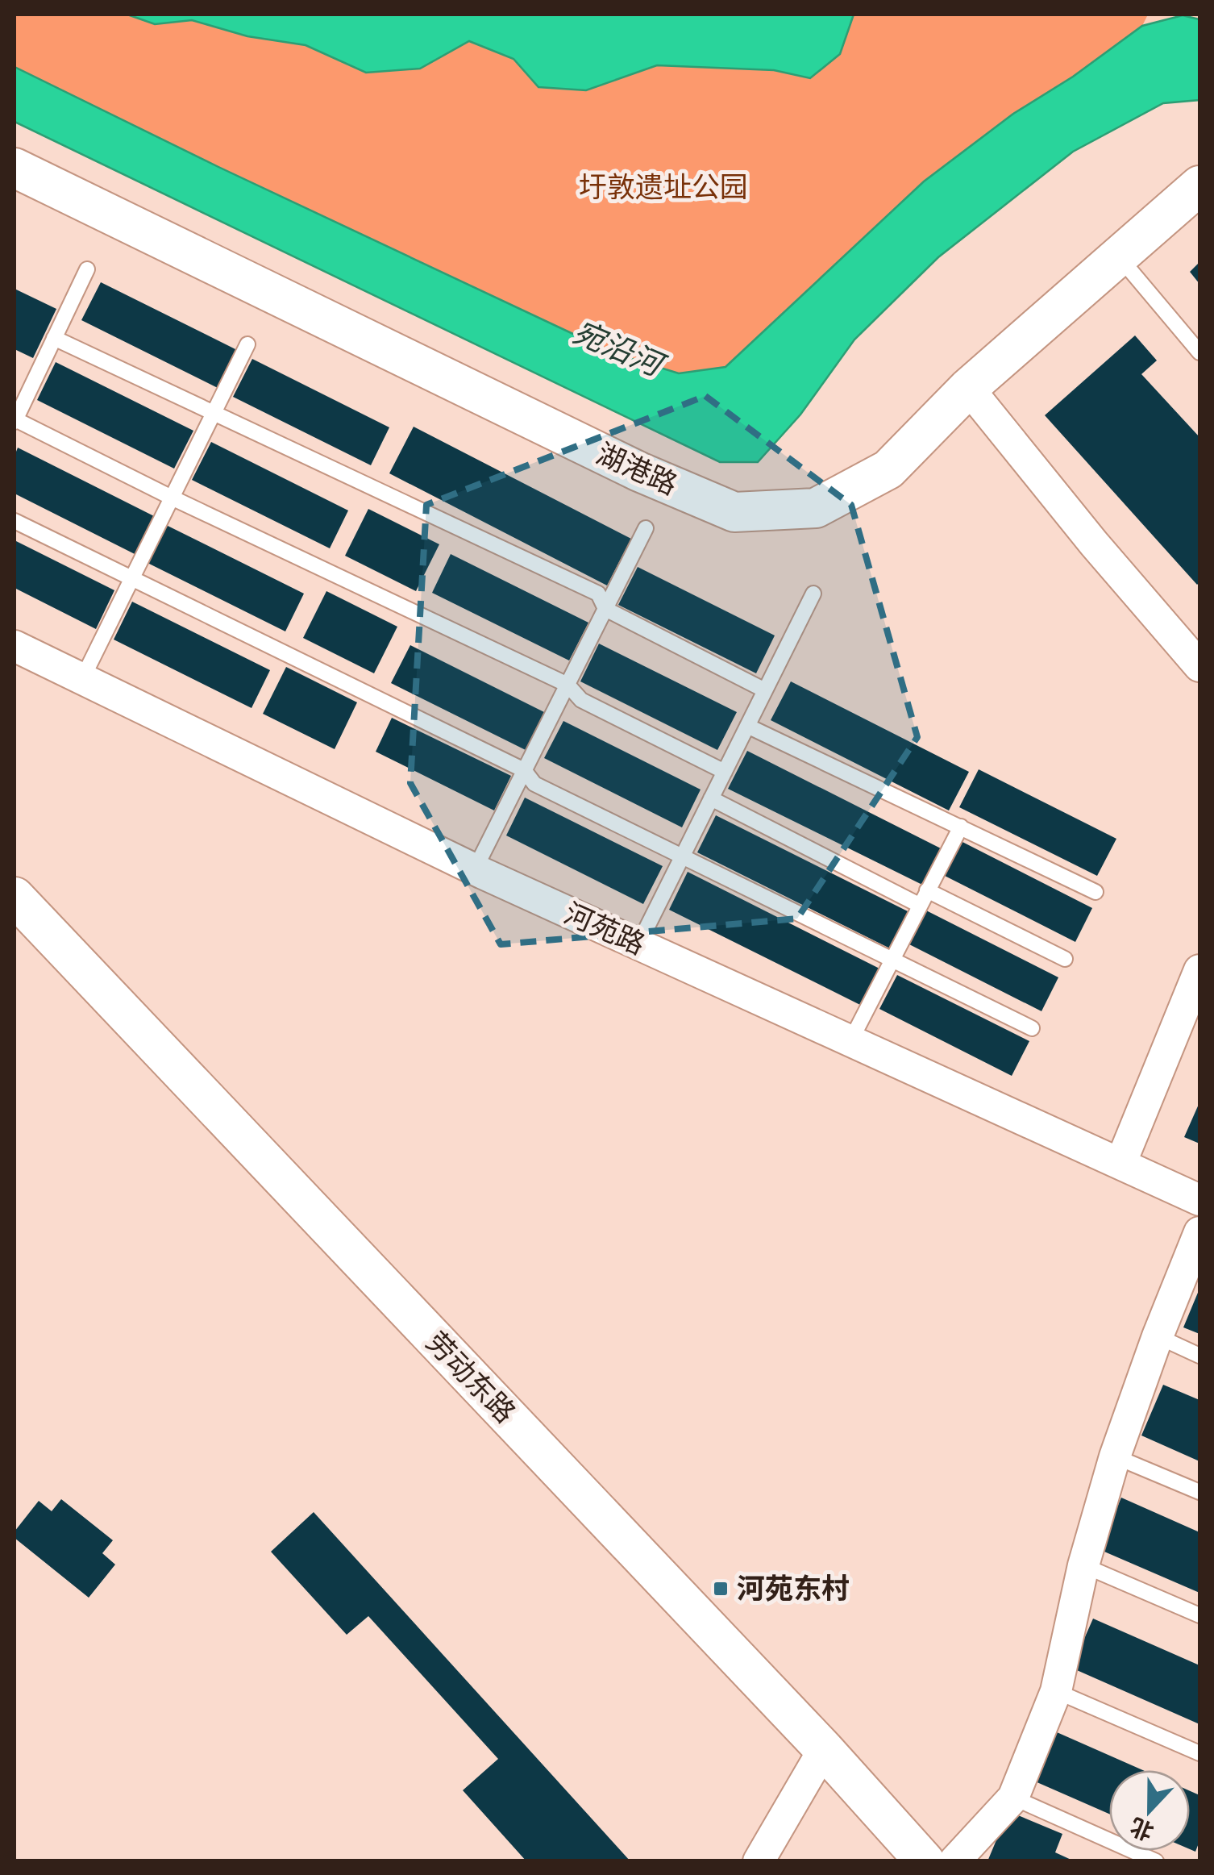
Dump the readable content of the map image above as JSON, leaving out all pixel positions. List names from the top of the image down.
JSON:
{
  "streets": {
    "street": ["湖港路", "河苑路", "劳动东路"]
  },
  "water": ["宛沿河"],
  "parks": ["圩敦遗址公园"],
  "places": {
    "transit": ["河苑东村"]
  },
  "north": "bottom"
}
